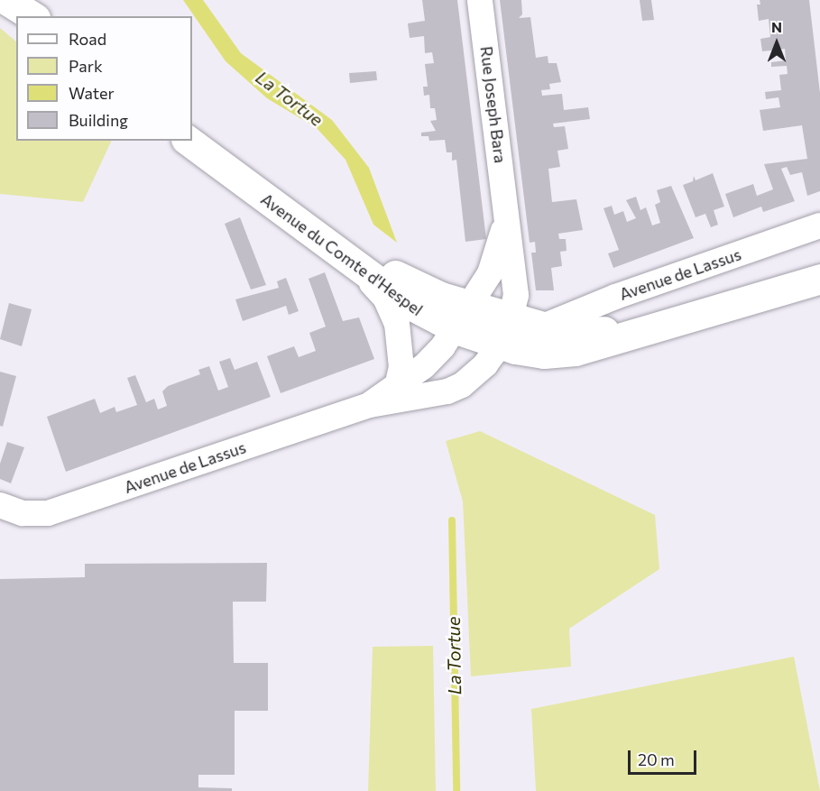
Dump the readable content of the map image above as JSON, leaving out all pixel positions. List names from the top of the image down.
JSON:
{
  "streets": {
    "street": ["Rue Joseph Bara", "Avenue du Comte d'Hespel", "Avenue de Lassus"]
  },
  "crossings": [
    ["Rue Joseph Bara", "Avenue du Comte d'Hespel"],
    ["Rue Joseph Bara", "Avenue de Lassus"],
    ["Avenue du Comte d'Hespel", "Avenue de Lassus"]
  ],
  "water": ["La Tortue"],
  "legend": [
    "Road",
    "Park",
    "Water",
    "Building"
  ],
  "scale_bar": "20 m",
  "north": "top"
}
